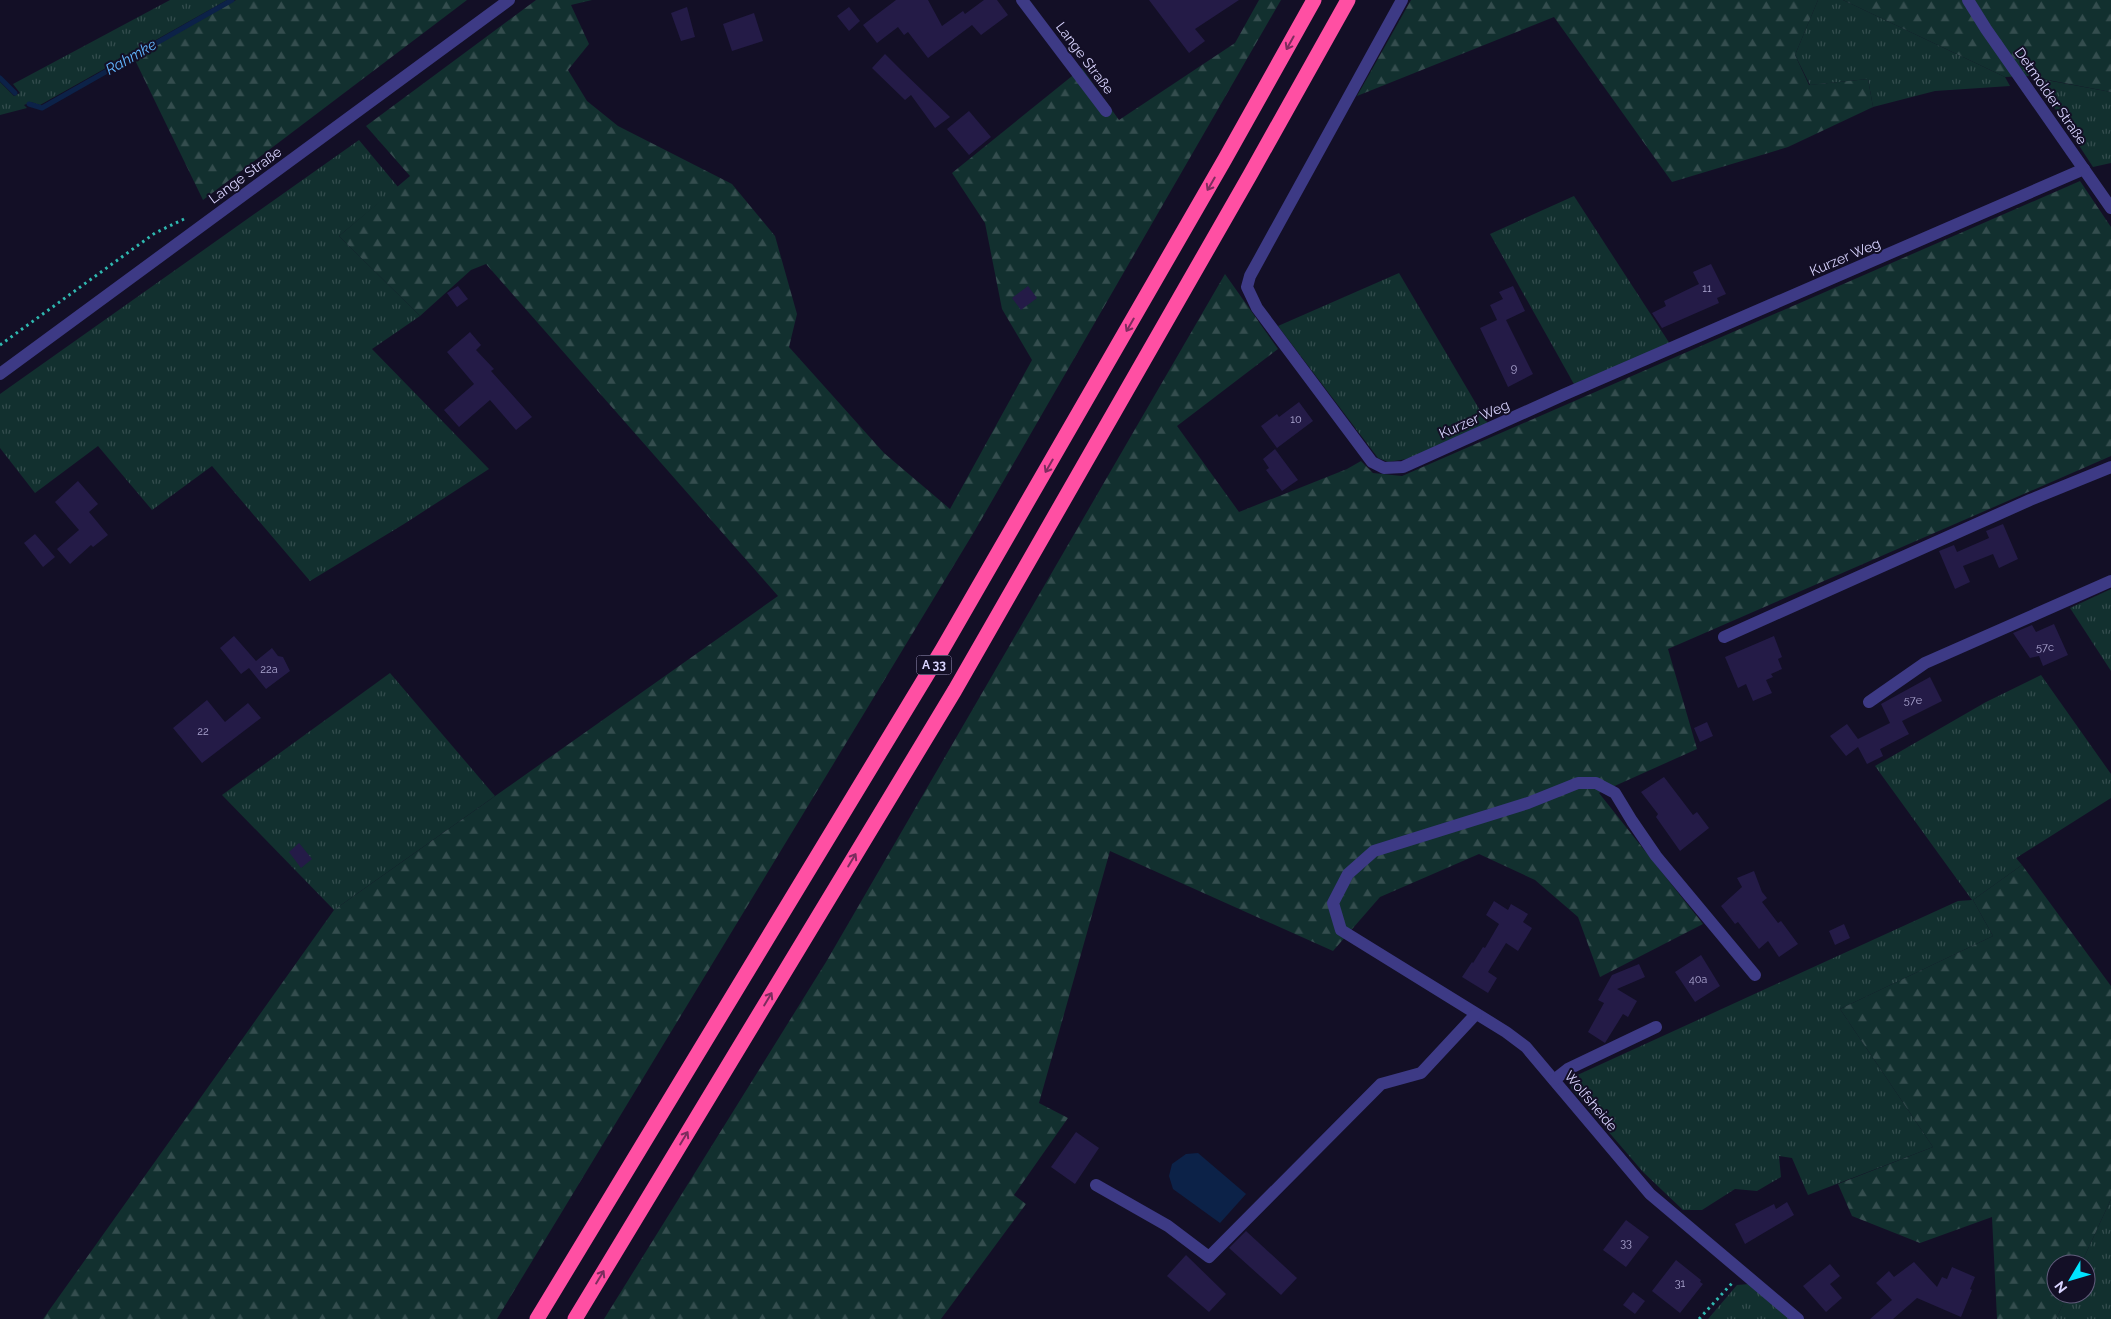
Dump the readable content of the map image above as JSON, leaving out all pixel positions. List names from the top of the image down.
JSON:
{
  "streets": {
    "highway": ["A 33"],
    "street": [
      "Lange Straße",
      "Detmolder Straße",
      "Kurzer Weg",
      "Wolfsheide"
    ]
  },
  "crossings": [
    ["Detmolder Straße", "Kurzer Weg"]
  ],
  "water": ["Rahmke"],
  "house_numbers": [
    "11",
    "9",
    "10",
    "57c",
    "22a",
    "57e",
    "22",
    "40a",
    "33",
    "31"
  ],
  "north": "bottom left"
}
